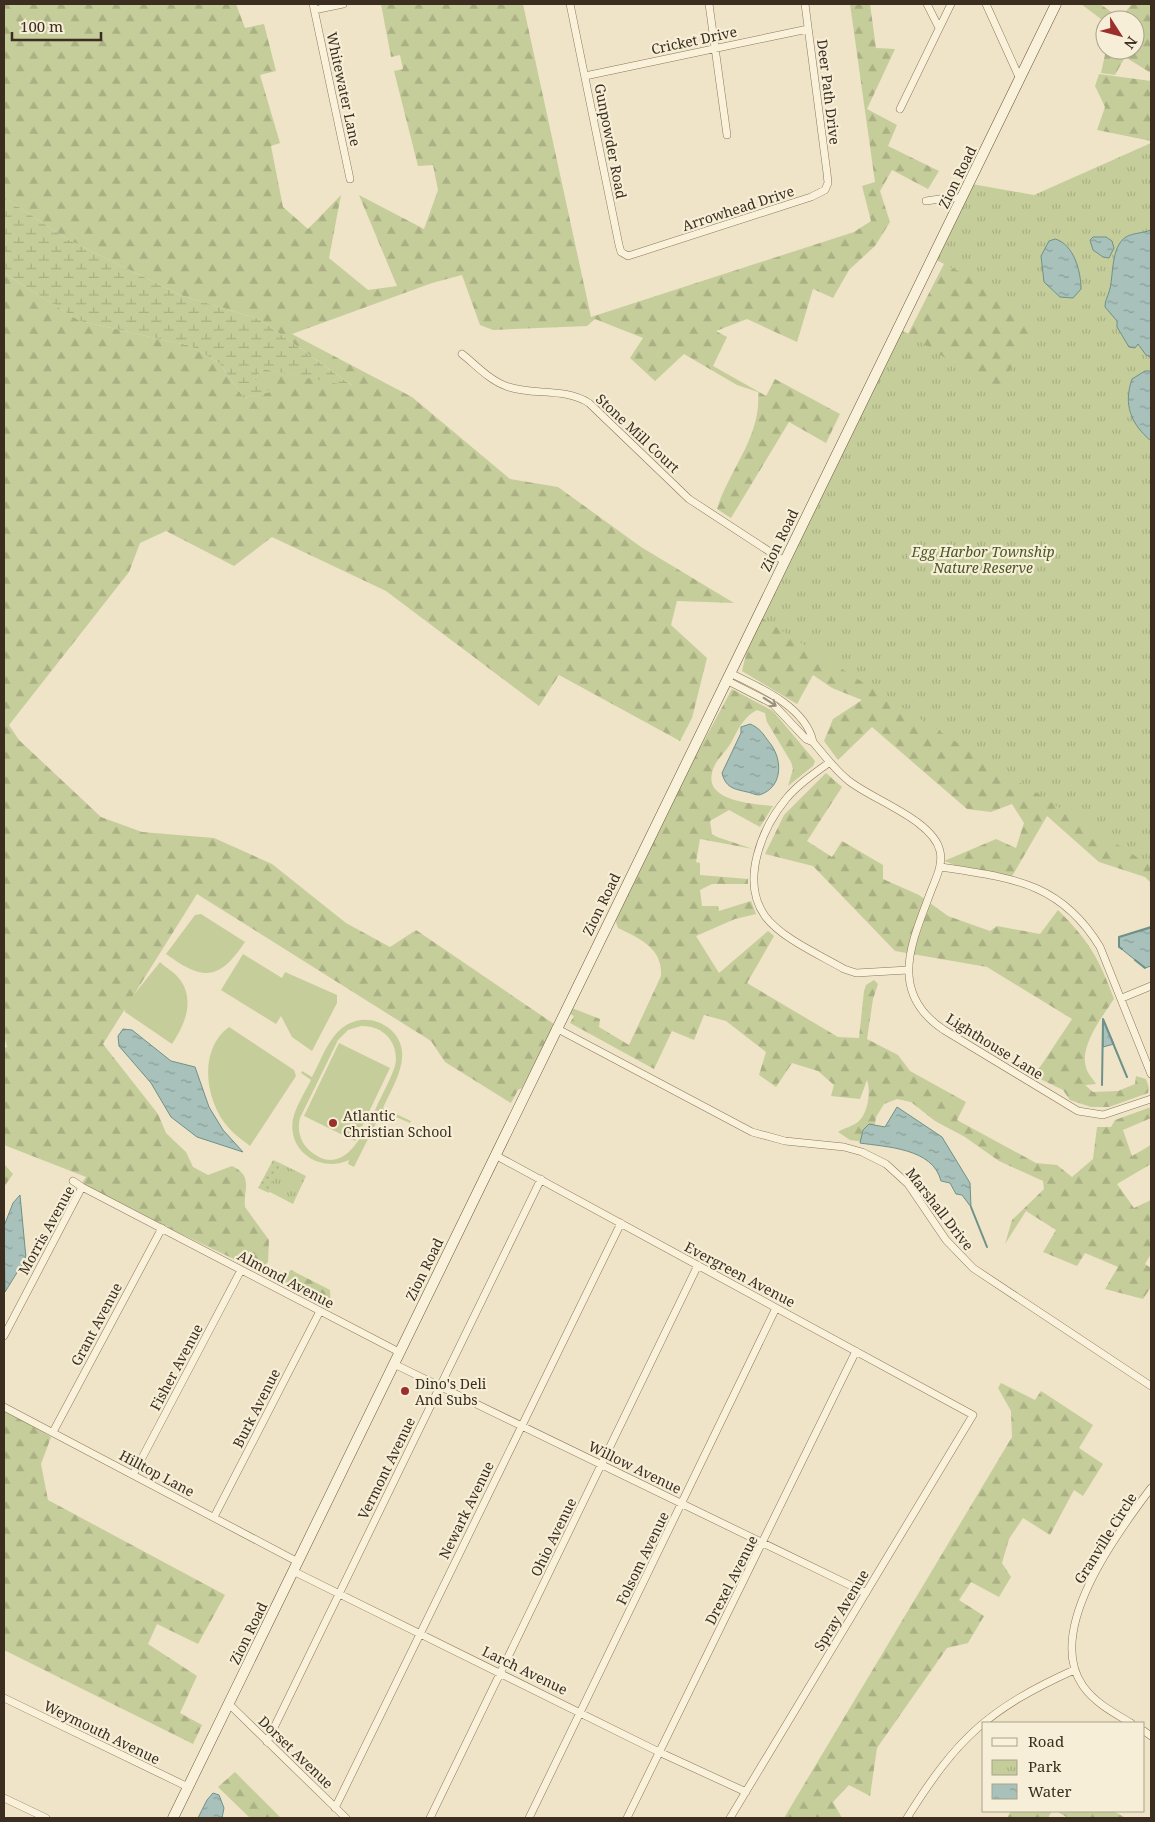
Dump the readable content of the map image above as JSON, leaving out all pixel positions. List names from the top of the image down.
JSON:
{
  "streets": {
    "street": [
      "Cricket Drive",
      "Whitewater Lane",
      "Deer Path Drive",
      "Gunpowder Road",
      "Zion Road",
      "Arrowhead Drive",
      "Stone Mill Court",
      "Lighthouse Lane",
      "Marshall Drive",
      "Morris Avenue",
      "Evergreen Avenue",
      "Almond Avenue",
      "Grant Avenue",
      "Fisher Avenue",
      "Burk Avenue",
      "Willow Avenue",
      "Vermont Avenue",
      "Hilltop Lane",
      "Newark Avenue",
      "Ohio Avenue",
      "Granville Circle",
      "Folsom Avenue",
      "Drexel Avenue",
      "Spray Avenue",
      "Larch Avenue",
      "Weymouth Avenue",
      "Dorset Avenue"
    ]
  },
  "crossings": [
    ["Cricket Drive", "Deer Path Drive"],
    ["Cricket Drive", "Gunpowder Road"],
    ["Deer Path Drive", "Arrowhead Drive"],
    ["Gunpowder Road", "Arrowhead Drive"],
    ["Zion Road", "Stone Mill Court"],
    ["Zion Road", "Marshall Drive"],
    ["Zion Road", "Evergreen Avenue"],
    ["Zion Road", "Almond Avenue"],
    ["Zion Road", "Willow Avenue"],
    ["Zion Road", "Hilltop Lane"],
    ["Zion Road", "Larch Avenue"],
    ["Zion Road", "Weymouth Avenue"],
    ["Zion Road", "Dorset Avenue"],
    ["Morris Avenue", "Almond Avenue"],
    ["Morris Avenue", "Grant Avenue"],
    ["Evergreen Avenue", "Vermont Avenue"],
    ["Evergreen Avenue", "Newark Avenue"],
    ["Evergreen Avenue", "Ohio Avenue"],
    ["Evergreen Avenue", "Folsom Avenue"],
    ["Evergreen Avenue", "Drexel Avenue"],
    ["Evergreen Avenue", "Spray Avenue"],
    ["Almond Avenue", "Grant Avenue"],
    ["Almond Avenue", "Fisher Avenue"],
    ["Almond Avenue", "Burk Avenue"],
    ["Grant Avenue", "Hilltop Lane"],
    ["Fisher Avenue", "Hilltop Lane"],
    ["Burk Avenue", "Hilltop Lane"],
    ["Willow Avenue", "Vermont Avenue"],
    ["Willow Avenue", "Newark Avenue"],
    ["Willow Avenue", "Ohio Avenue"],
    ["Willow Avenue", "Folsom Avenue"],
    ["Willow Avenue", "Drexel Avenue"],
    ["Willow Avenue", "Spray Avenue"],
    ["Vermont Avenue", "Larch Avenue"],
    ["Vermont Avenue", "Dorset Avenue"],
    ["Hilltop Lane", "Larch Avenue"],
    ["Newark Avenue", "Larch Avenue"],
    ["Newark Avenue", "Dorset Avenue"],
    ["Ohio Avenue", "Larch Avenue"],
    ["Folsom Avenue", "Larch Avenue"],
    ["Drexel Avenue", "Larch Avenue"],
    ["Spray Avenue", "Larch Avenue"]
  ],
  "parks": ["Egg Harbor Township Nature Reserve"],
  "places": ["Atlantic Christian School", "Dino's Deli And Subs"],
  "legend": ["Road", "Park", "Water"],
  "scale_bar": "100 m",
  "north": "bottom right"
}
